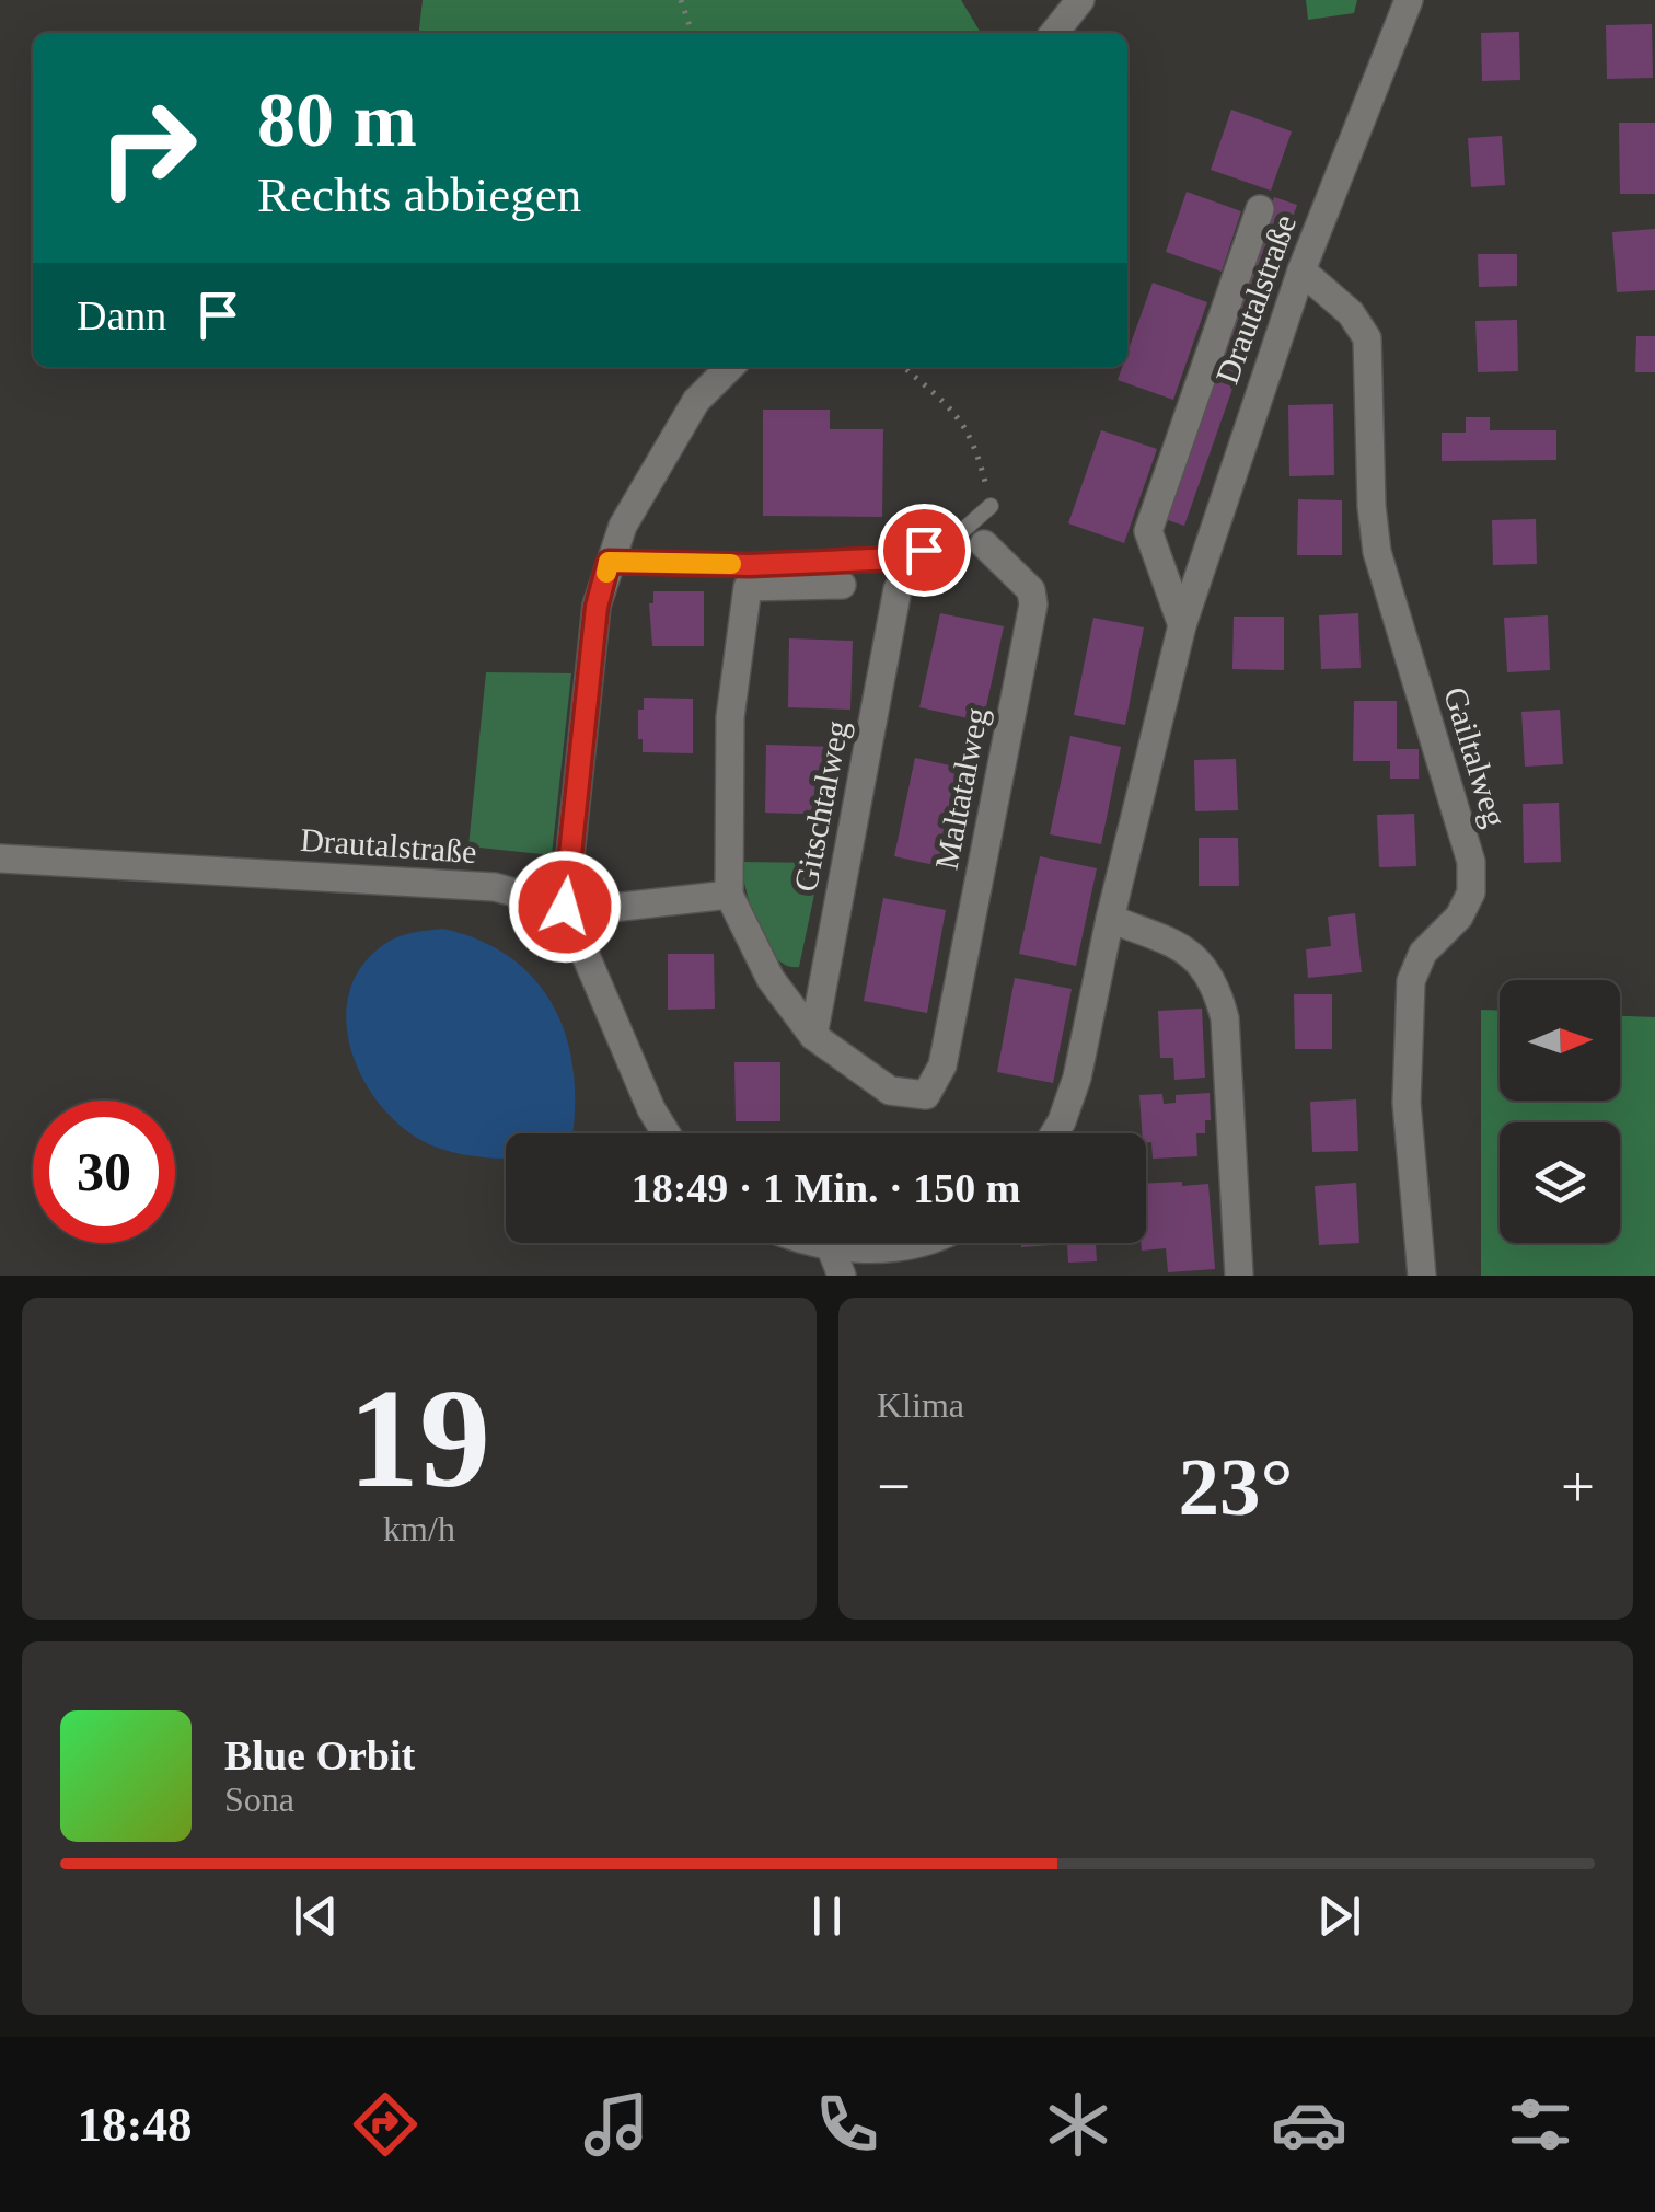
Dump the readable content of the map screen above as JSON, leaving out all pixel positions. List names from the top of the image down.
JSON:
{
  "streets": {
    "street": [
      "Drautalstraße",
      "Gailtalweg",
      "Maltatalweg",
      "Gitschtalweg"
    ]
  },
  "crossings": [
    ["Drautalstraße", "Gailtalweg"],
    ["Maltatalweg", "Gitschtalweg"]
  ],
  "north": "right",
  "page": {
    "turn": ["80 m", "Rechts abbiegen"],
    "then": "Dann",
    "limit": "30",
    "trip": "18:49 · 1 Min. · 150 m",
    "tile": [
      ["19", "km/h"],
      "Klima"
    ],
    "heat": ["−", "23°", "+"],
    "song": ["Blue Orbit", "Sona"],
    "tabs": "18:48"
  }
}
